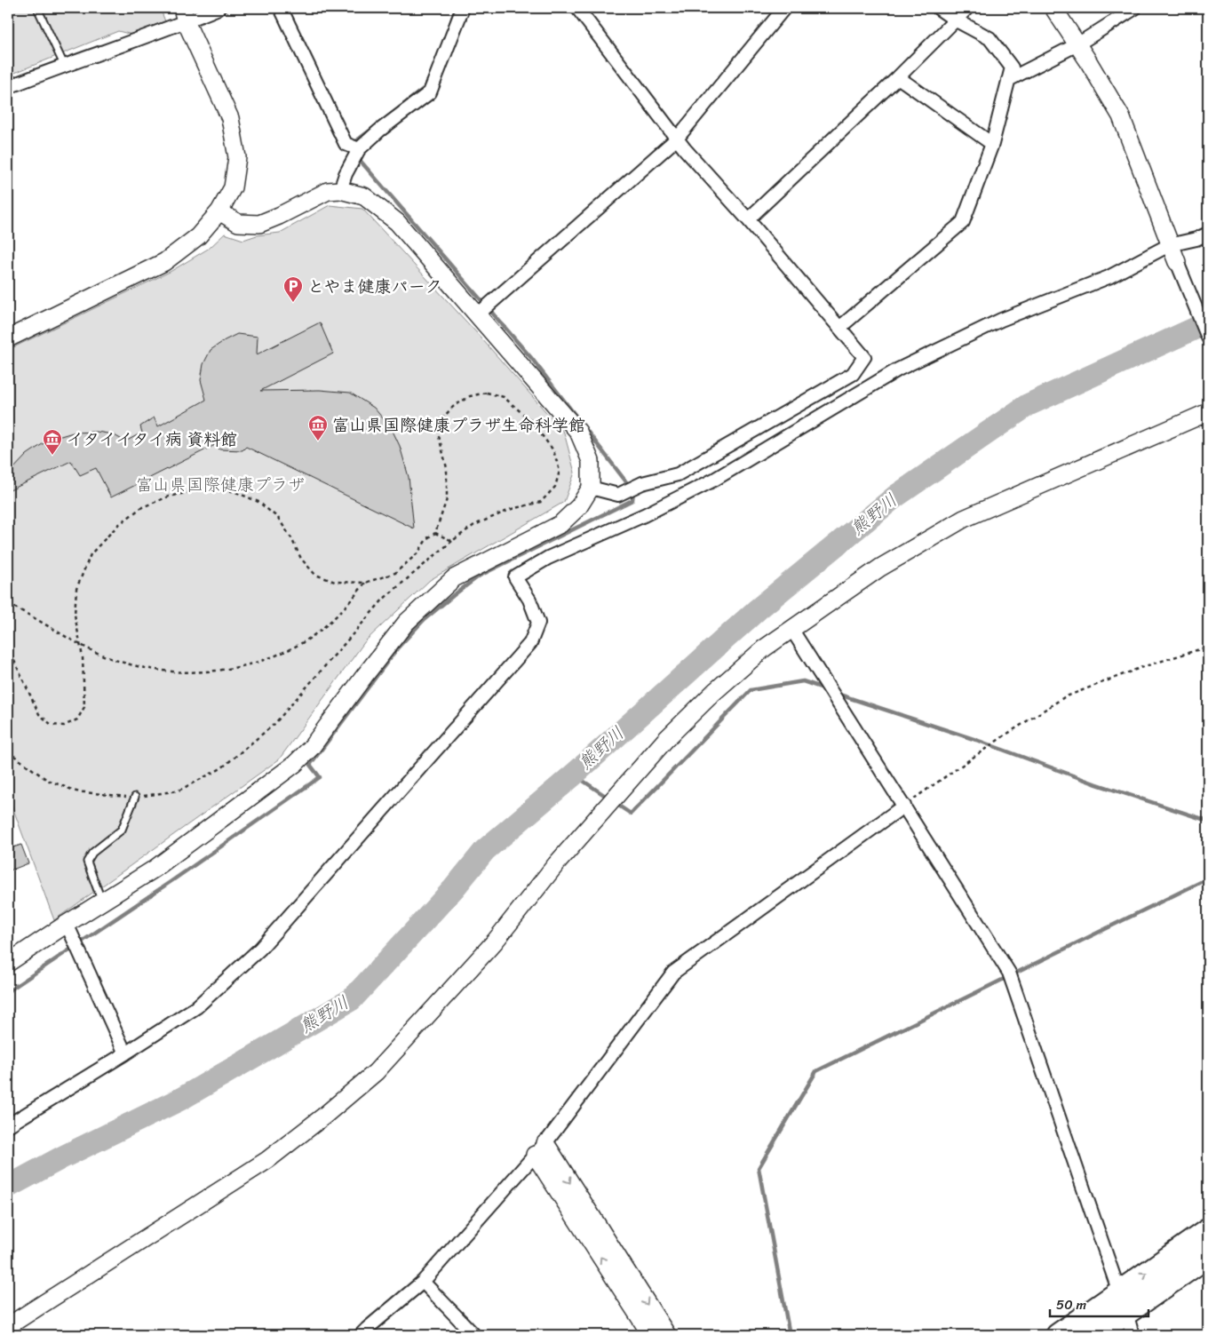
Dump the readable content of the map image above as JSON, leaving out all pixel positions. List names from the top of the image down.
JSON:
{
  "water": ["熊野川"],
  "parks": ["富山県国際健康プラザ"],
  "places": {
    "parking": ["とやま健康パーク"],
    "museum": ["富山県国際健康プラザ生命科学館", "イタイイタイ病 資料館"]
  },
  "scale_bar": "50 m"
}
